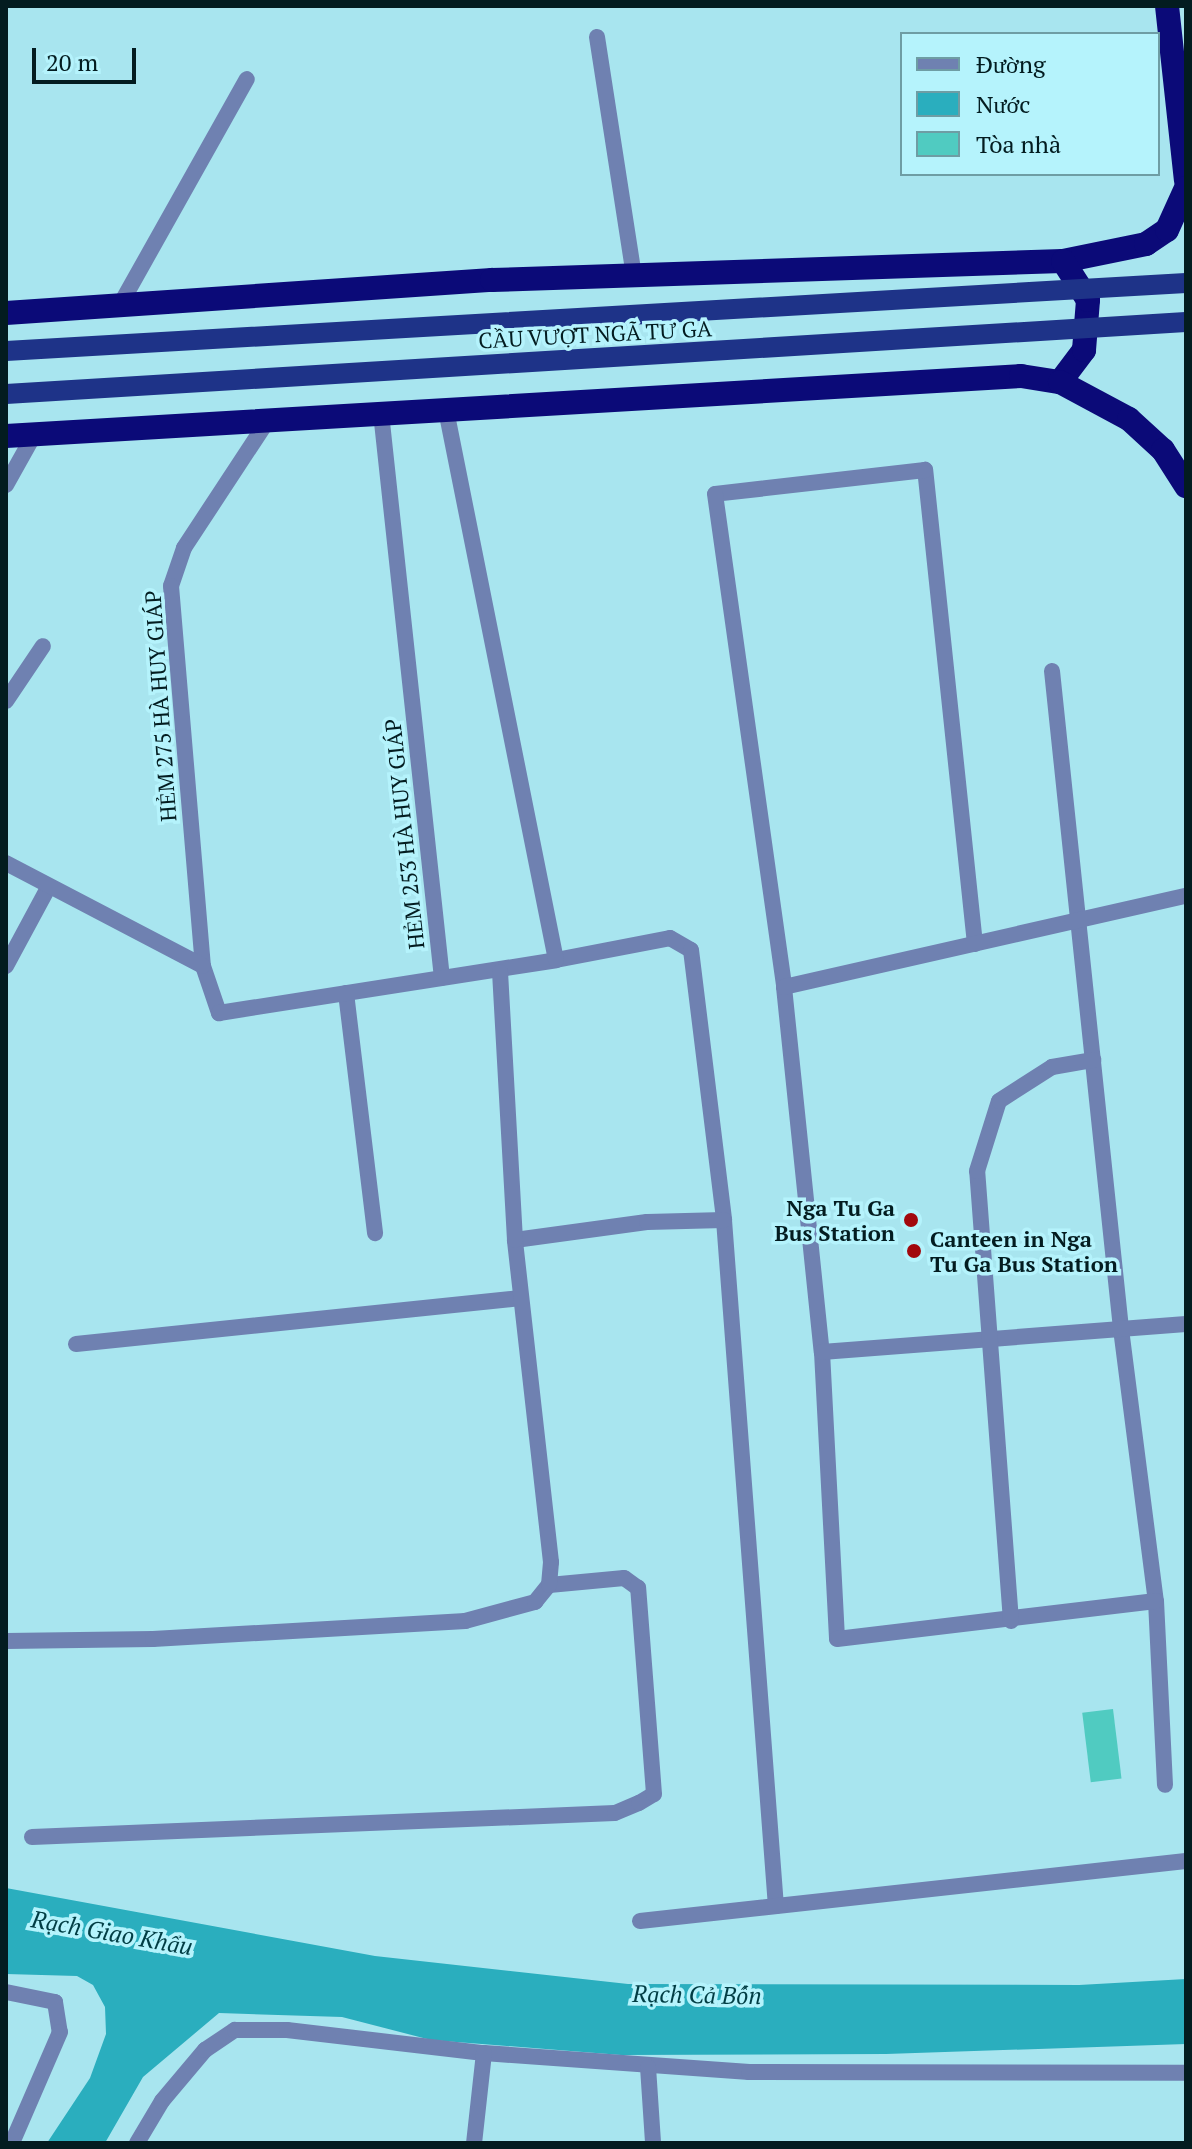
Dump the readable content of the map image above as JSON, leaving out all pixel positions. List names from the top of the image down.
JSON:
{
  "streets": {
    "main road": ["CẦU VƯỢT NGÃ TƯ GA"],
    "street": ["HẺM 275 HÀ HUY GIÁP", "HẺM 253 HÀ HUY GIÁP"]
  },
  "crossings": [
    ["HẺM 275 HÀ HUY GIÁP", "HẺM 253 HÀ HUY GIÁP"]
  ],
  "water": ["Rạch Giao Khẩu", "Rạch Cả Bốn"],
  "places": ["Nga Tu Ga Bus Station", "Canteen in Nga Tu Ga Bus Station"],
  "legend": ["Đường", "Nước", "Tòa nhà"],
  "scale_bar": "20 m"
}
